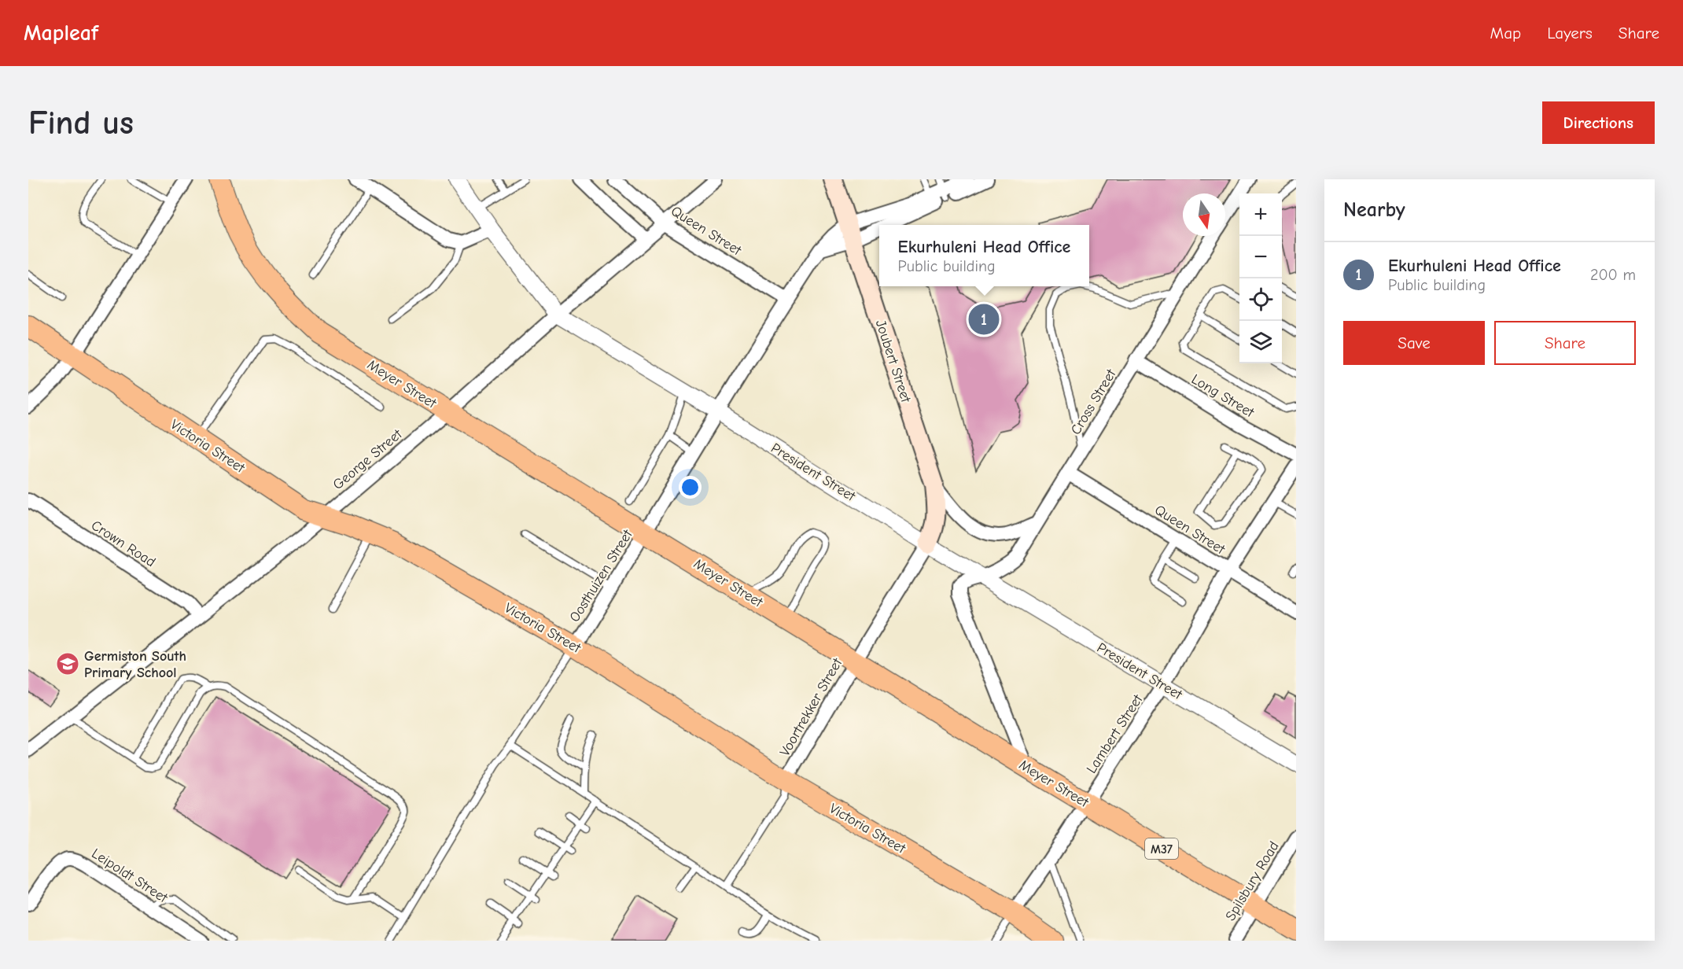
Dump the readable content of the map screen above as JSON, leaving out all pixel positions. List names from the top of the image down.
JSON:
{
  "streets": {
    "main road": [
      "Joubert Street",
      "Meyer Street",
      "Victoria Street",
      "M37"
    ],
    "street": [
      "Queen Street",
      "Long Street",
      "Cross Street",
      "George Street",
      "President Street",
      "Crown Road",
      "Oosthuizen Street",
      "Voortrekker Street",
      "Lambert Street",
      "Leipoldt Street",
      "Spilsbury Road"
    ]
  },
  "crossings": [
    ["Queen Street", "Cross Street"],
    ["Queen Street", "George Street"],
    ["Queen Street", "Oosthuizen Street"],
    ["Queen Street", "Lambert Street"],
    ["Joubert Street", "President Street"],
    ["Joubert Street", "Oosthuizen Street"],
    ["Joubert Street", "Voortrekker Street"],
    ["Meyer Street", "George Street"],
    ["Meyer Street", "Oosthuizen Street"],
    ["Meyer Street", "Voortrekker Street"],
    ["Meyer Street", "Lambert Street"],
    ["Meyer Street", "Spilsbury Road"],
    ["Long Street", "Cross Street"],
    ["Cross Street", "President Street"],
    ["Victoria Street", "George Street"],
    ["Victoria Street", "Oosthuizen Street"],
    ["Victoria Street", "Voortrekker Street"],
    ["Victoria Street", "Lambert Street"],
    ["George Street", "President Street"],
    ["George Street", "Crown Road"],
    ["President Street", "Oosthuizen Street"],
    ["President Street", "Voortrekker Street"],
    ["President Street", "Lambert Street"]
  ],
  "places": {
    "school or university": ["Germiston South Primary School"]
  },
  "north": "bottom",
  "page": {
    "header": "Mapleaf",
    "nav": ["Map", "Layers", "Share"],
    "buttons": [
      "Directions",
      ["Save", "Share"]
    ],
    "title": "Find us",
    "heading": "Nearby",
    "map_buttons": ["+", "−"],
    "popup": ["Ekurhuleni Head Office", "Public building"],
    "list": [
      {
        "mark": "1",
        "name": "Ekurhuleni Head Office",
        "note": "Public building",
        "value": "200 m"
      }
    ],
    "pins": "1"
  }
}
